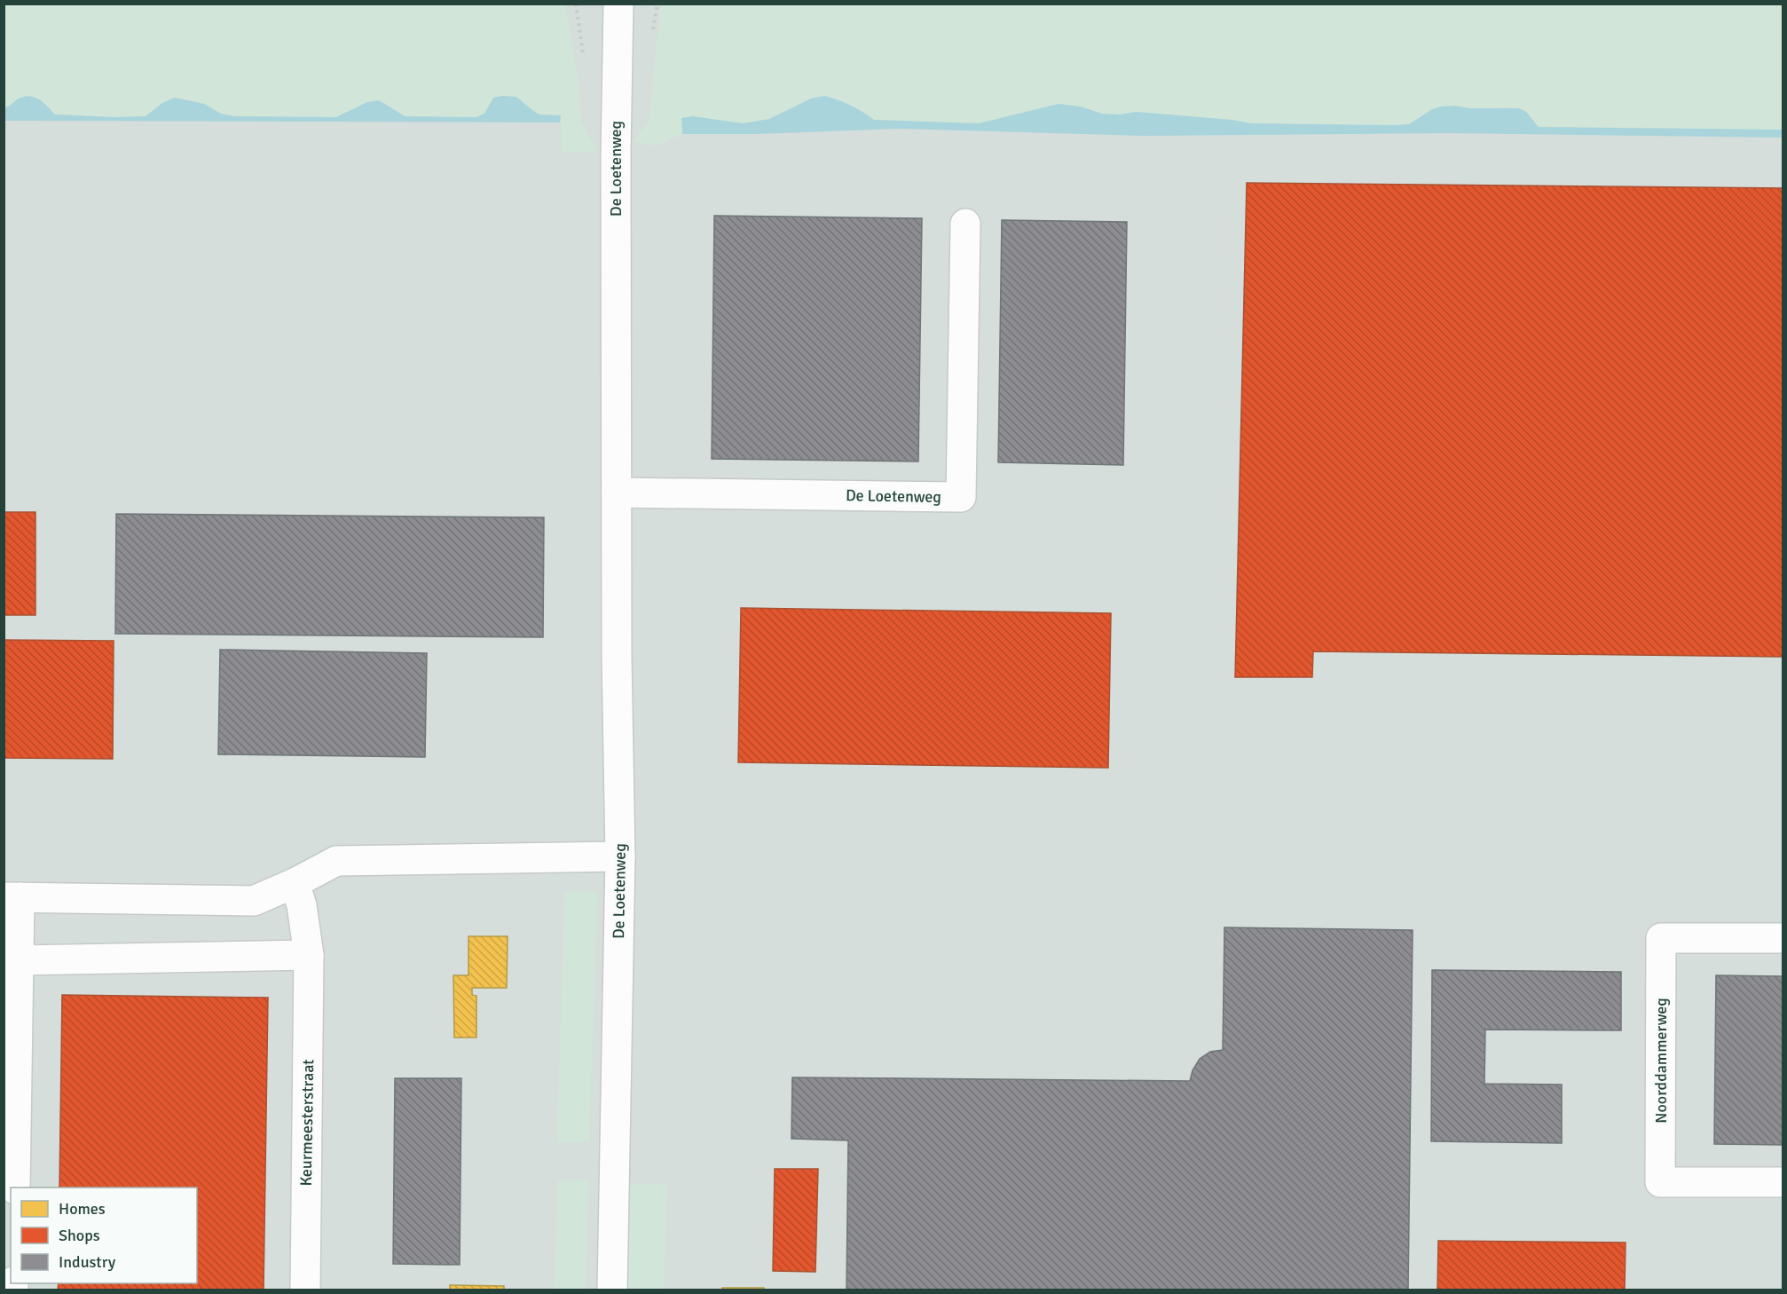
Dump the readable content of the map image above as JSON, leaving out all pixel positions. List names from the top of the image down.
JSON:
{
  "streets": {
    "street": ["De Loetenweg", "Noorddammerweg", "Keurmeesterstraat"]
  },
  "legend": ["Homes", "Shops", "Industry"]
}
